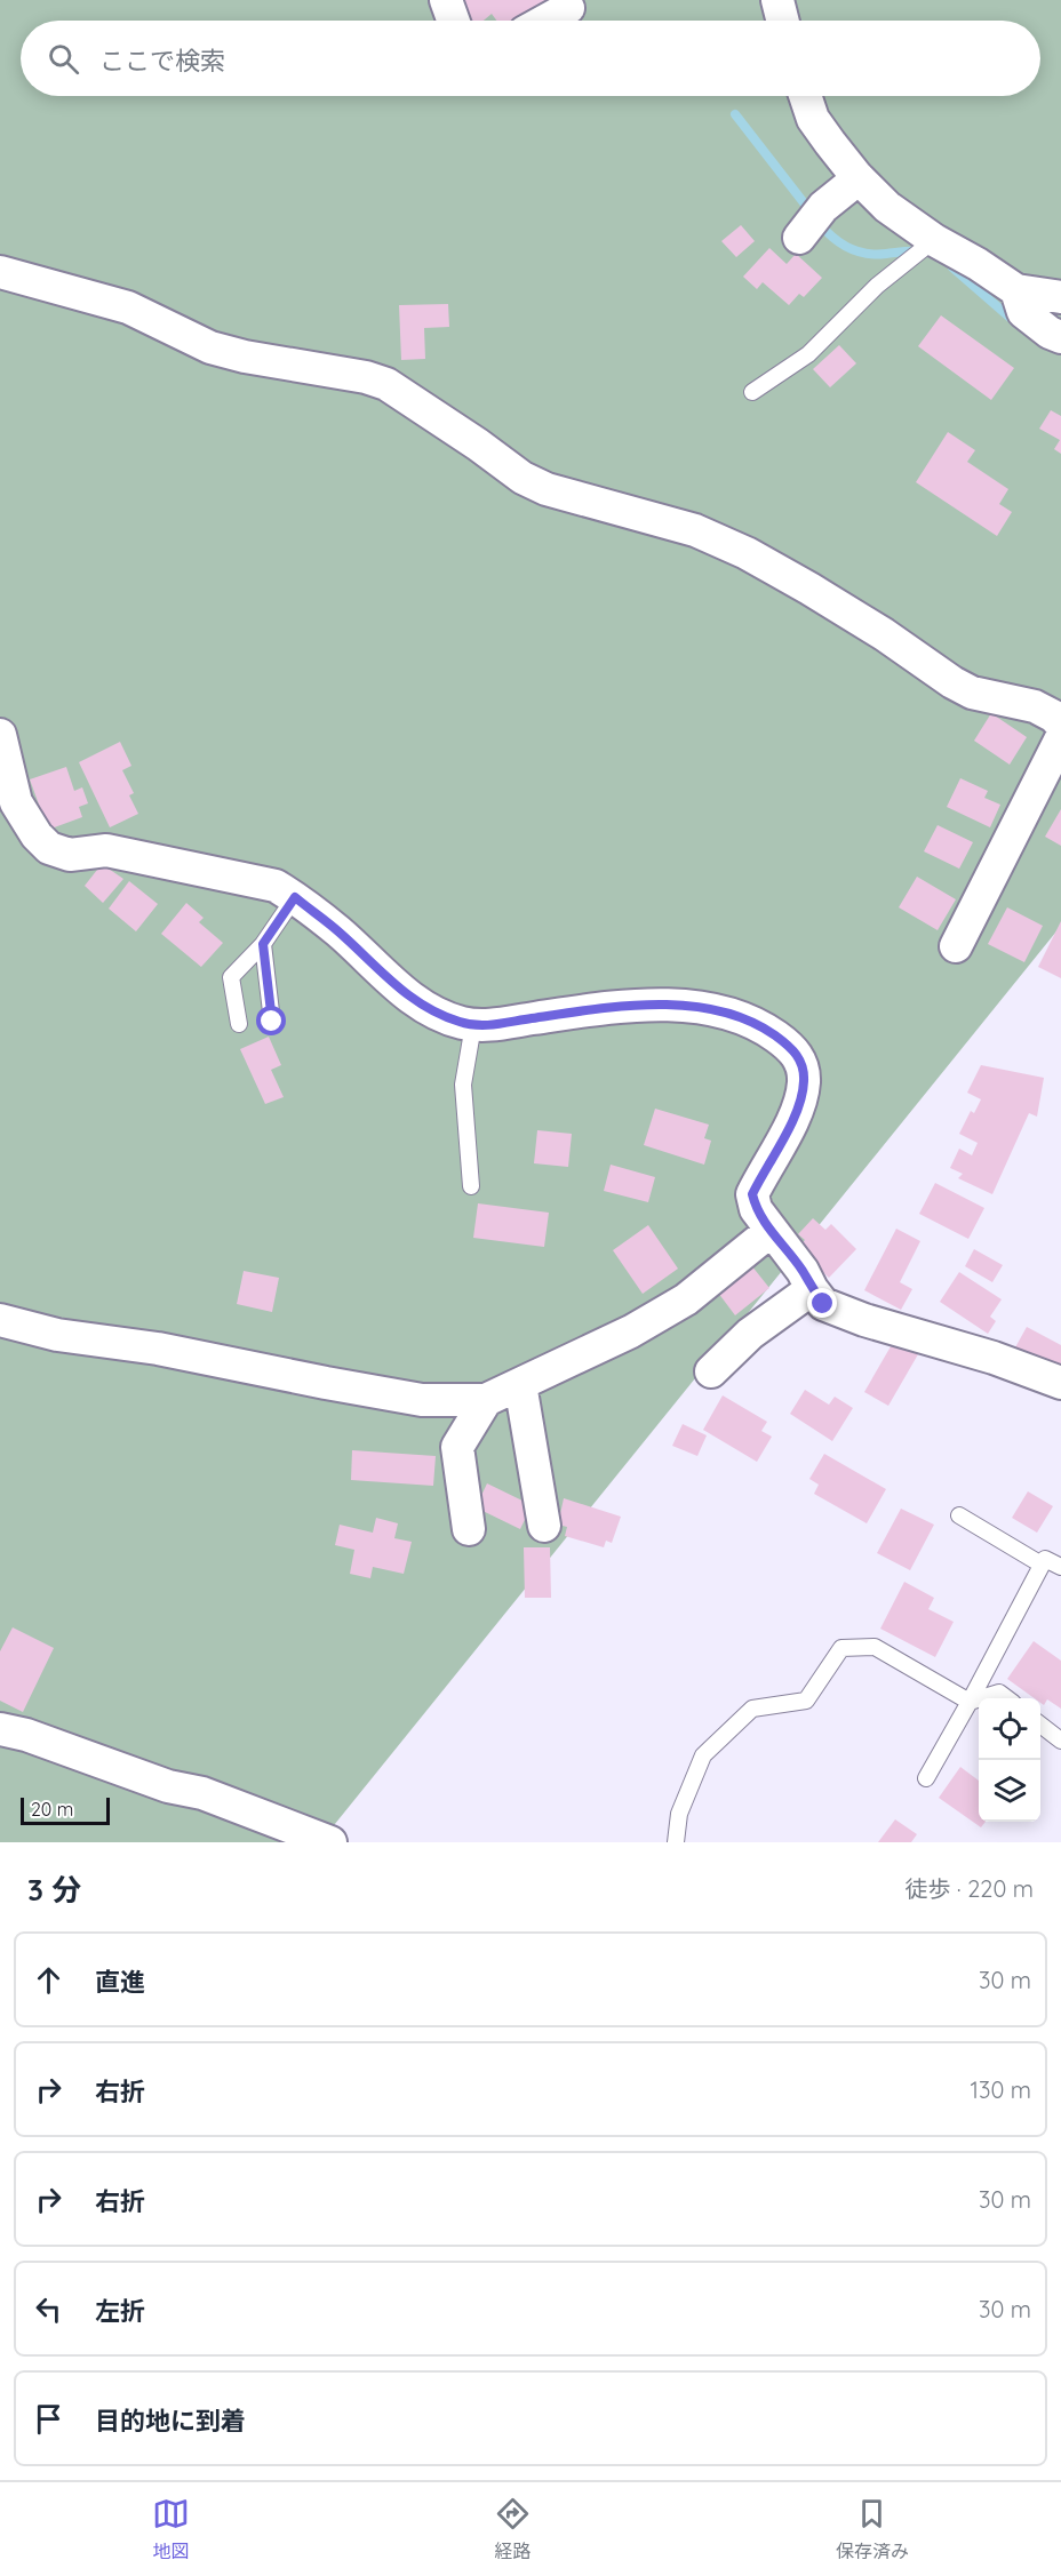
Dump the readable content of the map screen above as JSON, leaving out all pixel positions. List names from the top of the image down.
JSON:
{
  "scale_bar": "20 m",
  "page": {
    "search": "ここで検索",
    "scale": "20 m",
    "heading": ["3 分", "徒歩 · 220 m"],
    "list": [
      ["直進", "30 m"],
      ["右折", "130 m"],
      ["右折", "30 m"],
      ["左折", "30 m"],
      "目的地に到着"
    ],
    "nav": ["地図", "経路", "保存済み"]
  }
}
